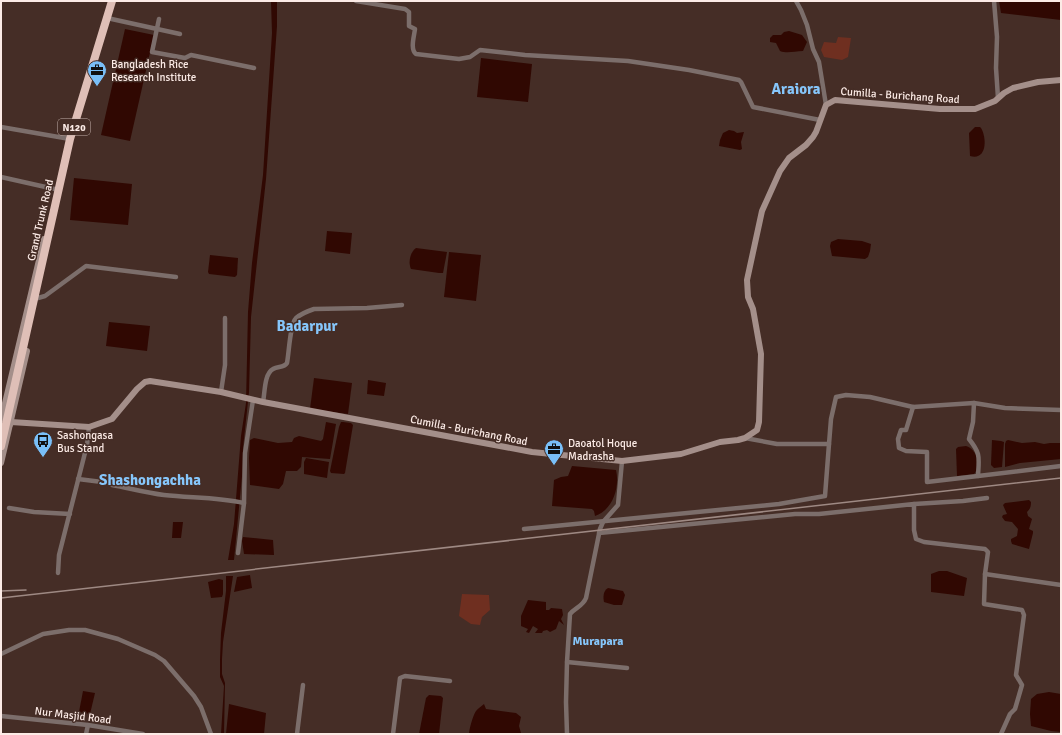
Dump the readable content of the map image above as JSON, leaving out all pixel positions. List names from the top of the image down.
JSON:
{
  "streets": {
    "highway": ["N120", "Grand Trunk Road"],
    "main road": ["Cumilla - Burichang Road"],
    "street": ["Nur Masjid Road"]
  },
  "districts": [
    "Araiora",
    "Badarpur",
    "Shashongachha",
    "Murapara"
  ],
  "places": {
    "office": ["Bangladesh Rice Research Institute", "Daoatol Hoque Madrasha"],
    "bus stop": ["Sashongasa Bus Stand"]
  }
}
